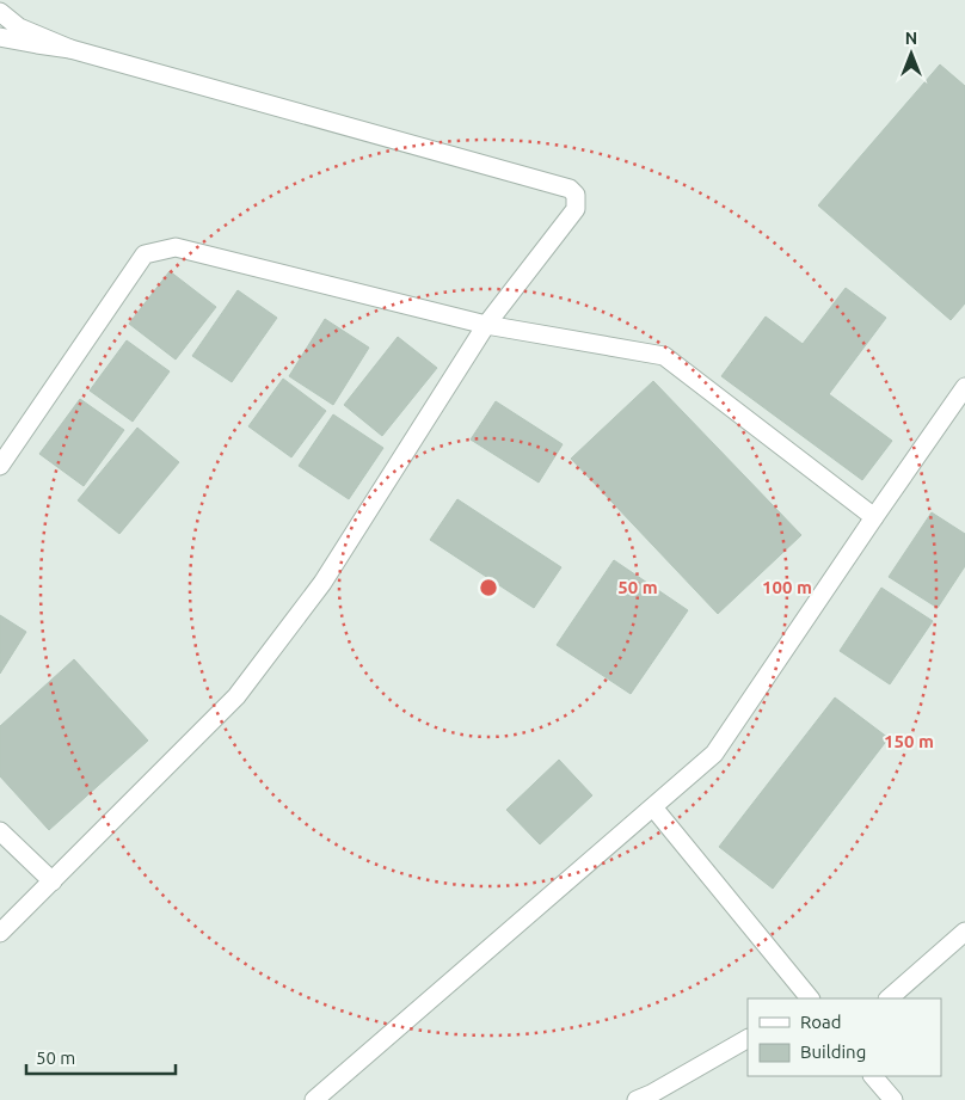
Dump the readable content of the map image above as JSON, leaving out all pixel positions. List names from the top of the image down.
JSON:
{
  "legend": ["Road", "Building"],
  "scale_bar": "50 m",
  "north": "top",
  "rings": ["50 m", "100 m", "150 m"]
}
